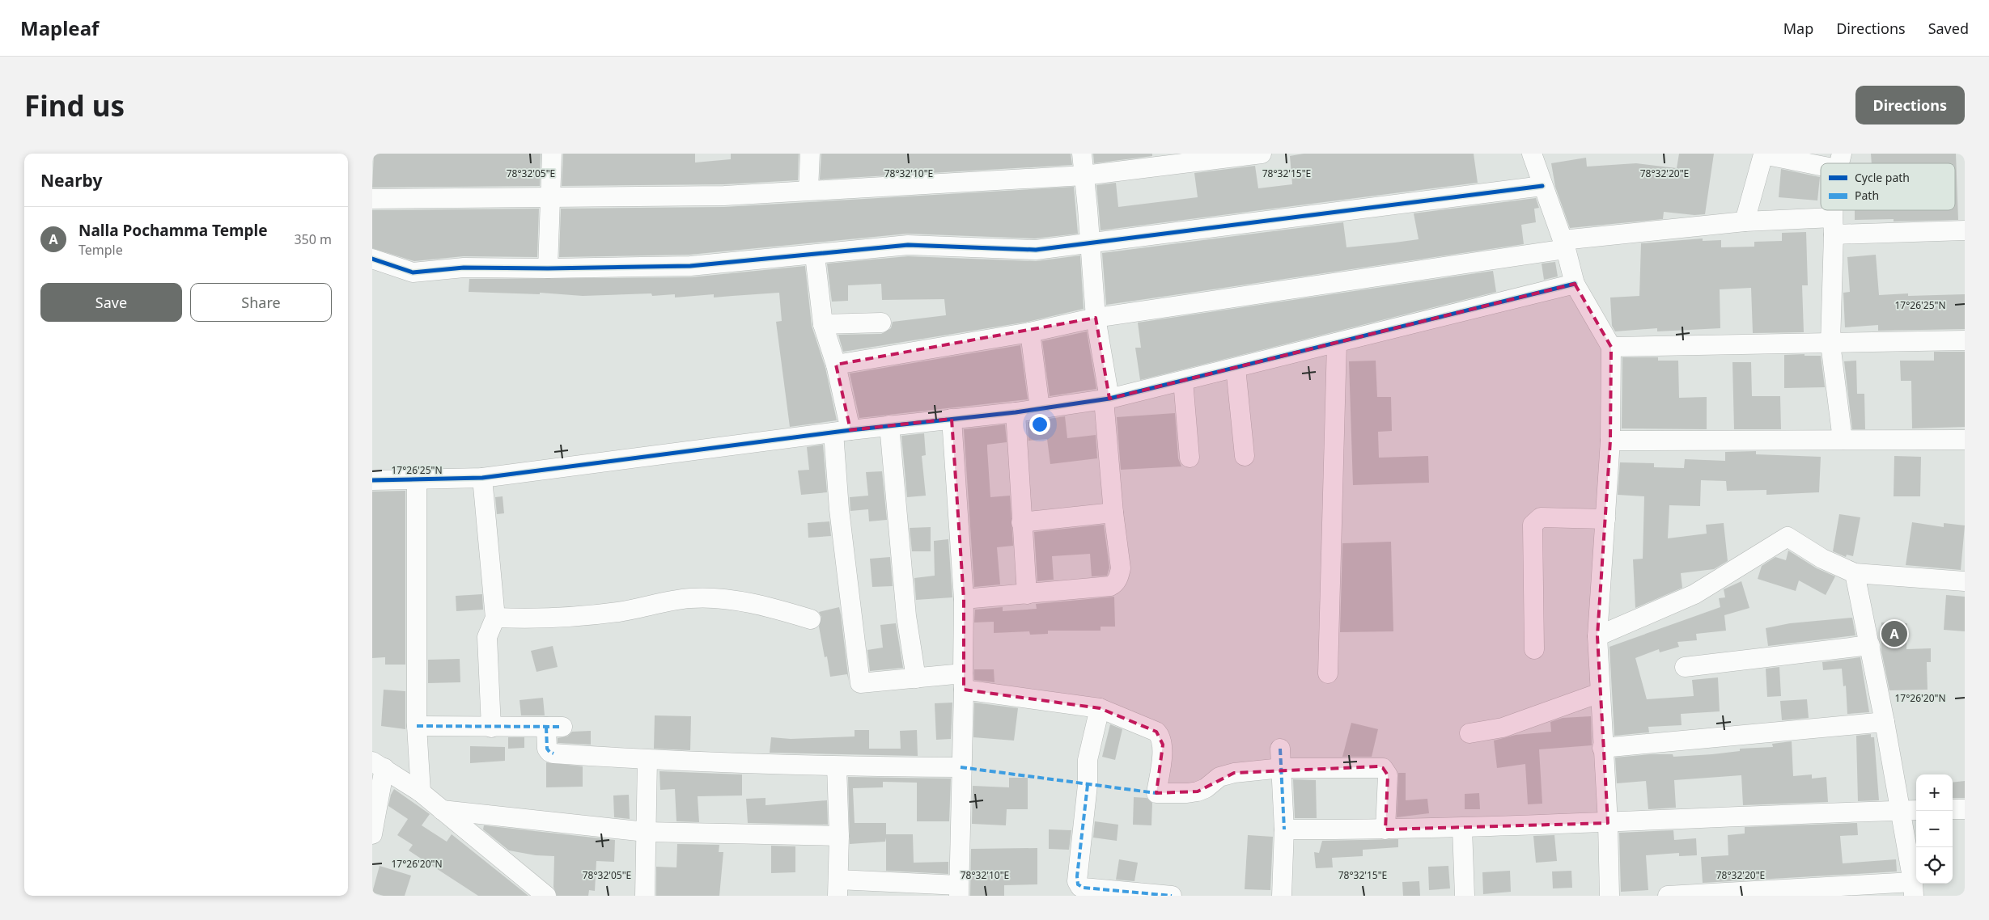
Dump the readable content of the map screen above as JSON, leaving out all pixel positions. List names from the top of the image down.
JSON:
{
  "legend": ["Cycle path", "Path"],
  "page": {
    "header": "Mapleaf",
    "nav": ["Map", "Directions", "Saved"],
    "buttons": [
      "Directions",
      ["Save", "Share"]
    ],
    "title": "Find us",
    "heading": "Nearby",
    "list": [
      {
        "mark": "A",
        "name": "Nalla Pochamma Temple",
        "note": "Temple",
        "value": "350 m"
      }
    ],
    "pins": "A",
    "map_buttons": ["+", "−"]
  },
  "coordinates": [
    "78°32'05\"E",
    "78°32'10\"E",
    "78°32'15\"E",
    "78°32'20\"E",
    "17°26'25\"N",
    "17°26'20\"N"
  ]
}
